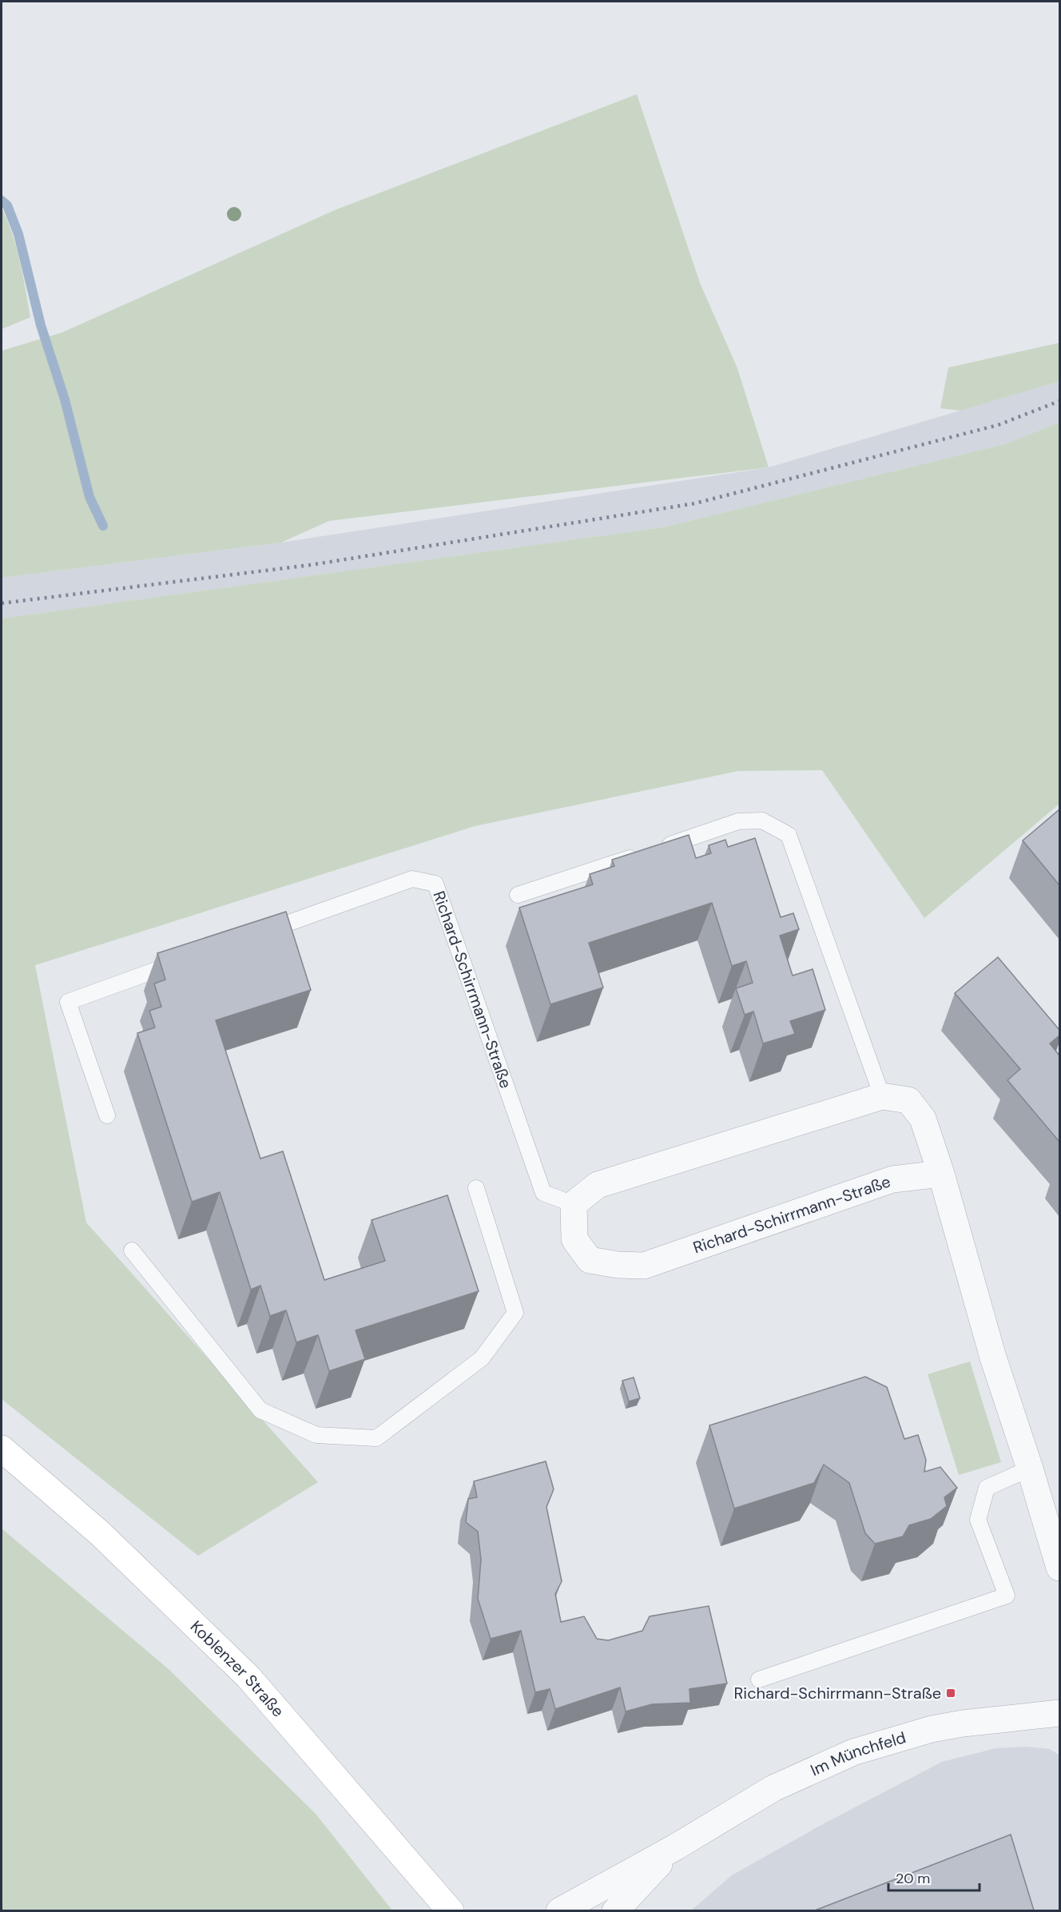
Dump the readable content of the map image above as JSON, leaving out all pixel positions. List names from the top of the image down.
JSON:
{
  "streets": {
    "main road": ["Koblenzer Straße"],
    "street": ["Richard-Schirrmann-Straße", "Im Münchfeld"]
  },
  "places": {
    "transit": ["Richard-Schirrmann-Straße"]
  },
  "scale_bar": "20 m"
}
